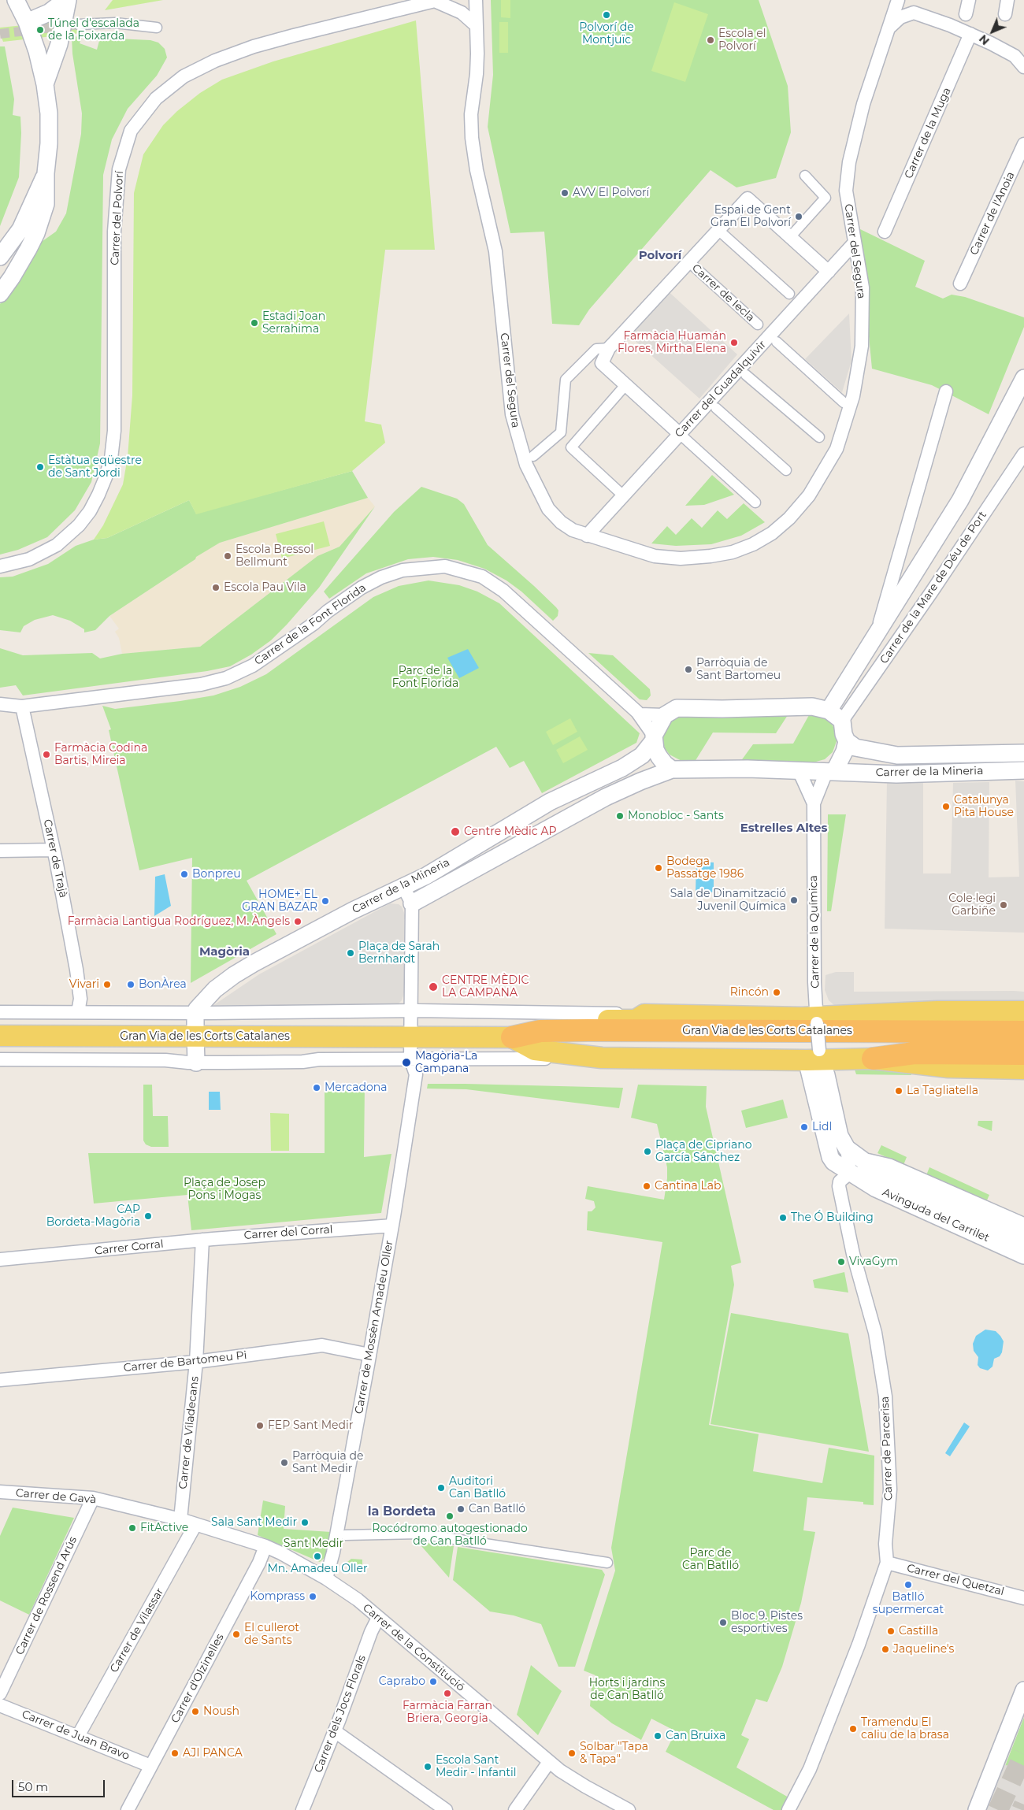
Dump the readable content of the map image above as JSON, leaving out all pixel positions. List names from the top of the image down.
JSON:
{
  "streets": {
    "highway": ["Gran Via de les Corts Catalanes"],
    "street": [
      "Carrer de la Muga",
      "Carrer de l'Anoia",
      "Carrer del Polvorí",
      "Carrer del Segura",
      "Carrer de Iecla",
      "Carrer del Guadalquivir",
      "Carrer de la Mare de Déu de Port",
      "Carrer de la Font Florida",
      "Carrer de la Mineria",
      "Carrer de Trajà",
      "Carrer de la Química",
      "Avinguda del Carrilet",
      "Carrer del Corral",
      "Carrer Corral",
      "Carrer de Mossèn Amadeu Oller",
      "Carrer de Bartomeu Pi",
      "Carrer de Viladecans",
      "Carrer de Parcerisa",
      "Carrer de Gavà",
      "Carrer del Quetzal",
      "Carrer de Rossend Arús",
      "Carrer de Vilassar",
      "Carrer de la Constitució",
      "Carrer d'Olzinelles",
      "Carrer dels Jocs Florals",
      "Carrer de Juan Bravo"
    ]
  },
  "crossings": [
    ["Carrer del Polvorí", "Carrer del Segura"],
    ["Carrer del Segura", "Carrer del Guadalquivir"],
    ["Carrer de la Font Florida", "Carrer de la Mineria"],
    ["Carrer de la Font Florida", "Carrer de Trajà"],
    ["Carrer de la Mineria", "Carrer de la Química"],
    ["Avinguda del Carrilet", "Carrer de Parcerisa"],
    ["Carrer del Corral", "Carrer Corral"],
    ["Carrer del Corral", "Carrer de Mossèn Amadeu Oller"],
    ["Carrer del Corral", "Carrer de Viladecans"],
    ["Carrer Corral", "Carrer de Viladecans"],
    ["Carrer de Mossèn Amadeu Oller", "Carrer de Bartomeu Pi"],
    ["Carrer de Mossèn Amadeu Oller", "Carrer de la Constitució"],
    ["Carrer de Bartomeu Pi", "Carrer de Viladecans"],
    ["Carrer de Viladecans", "Carrer de Gavà"],
    ["Carrer de Viladecans", "Carrer de la Constitució"],
    ["Carrer de Parcerisa", "Carrer del Quetzal"],
    ["Carrer de Gavà", "Carrer de Rossend Arús"],
    ["Carrer de Gavà", "Carrer de la Constitució"],
    ["Carrer de Vilassar", "Carrer de la Constitució"],
    ["Carrer de Vilassar", "Carrer de Juan Bravo"],
    ["Carrer de la Constitució", "Carrer d'Olzinelles"],
    ["Carrer de la Constitució", "Carrer dels Jocs Florals"],
    ["Carrer d'Olzinelles", "Carrer de Juan Bravo"]
  ],
  "districts": [
    "Polvorí",
    "Estrelles Altes",
    "Magòria",
    "la Bordeta"
  ],
  "parks": [
    "Parc de la Font Florida",
    "Plaça de Josep Pons i Mogas",
    "Sant Medir",
    "Parc de Can Batlló",
    "Horts i jardins de Can Batlló"
  ],
  "places": [
    "Polvorí de Montjuïc",
    "Túnel d'escalada de la Foixarda",
    "Escola el Polvorí",
    "AVV El Polvorí",
    "Espai de Gent Gran El Polvorí",
    "Estadi Joan Serrahima",
    "Farmàcia Huamán Flores, Mirtha Elena",
    "Estàtua eqüestre de Sant Jordi",
    "Escola Bressol Bellmunt",
    "Escola Pau Vila",
    "Parròquia de Sant Bartomeu",
    "Farmàcia Codina Bartis, Mireia",
    "Catalunya Pita House",
    "Monobloc - Sants",
    "Centre Mèdic AP",
    "Bodega Passatge 1986",
    "Bonpreu",
    "Sala de Dinamització Juvenil Química",
    "HOME+ EL GRAN BAZAR",
    "Cole·legi Garbiñe",
    "Farmàcia Lantigua Rodríguez, M. Àngels",
    "Plaça de Sarah Bernhardt",
    "Vivari",
    "BonÀrea",
    "CENTRE MÈDIC LA CAMPANA",
    "Rincón",
    "Magòria-La Campana",
    "Mercadona",
    "La Tagliatella",
    "Lidl",
    "Plaça de Cipriano García Sánchez",
    "Cantina Lab",
    "CAP Bordeta-Magòria",
    "The Ó Building",
    "VivaGym",
    "FEP Sant Medir",
    "Parròquia de Sant Medir",
    "Auditori Can Batlló",
    "Can Batlló",
    "Rocódromo autogestionado de Can Batlló",
    "Sala Sant Medir",
    "FitActive",
    "Mn. Amadeu Oller",
    "Batlló supermercat",
    "Komprass",
    "Bloc 9. Pistes esportives",
    "Castilla",
    "El cullerot de Sants",
    "Jaqueline's",
    "Caprabo",
    "Farmàcia Farran Briera, Georgia",
    "Noush",
    "Tramendu El caliu de la brasa",
    "Can Bruixa",
    "AJI PANCA",
    "Solbar \"Tapa & Tapa\"",
    "Escola Sant Medir - Infantil"
  ],
  "scale_bar": "50 m",
  "north": "bottom left"
}
